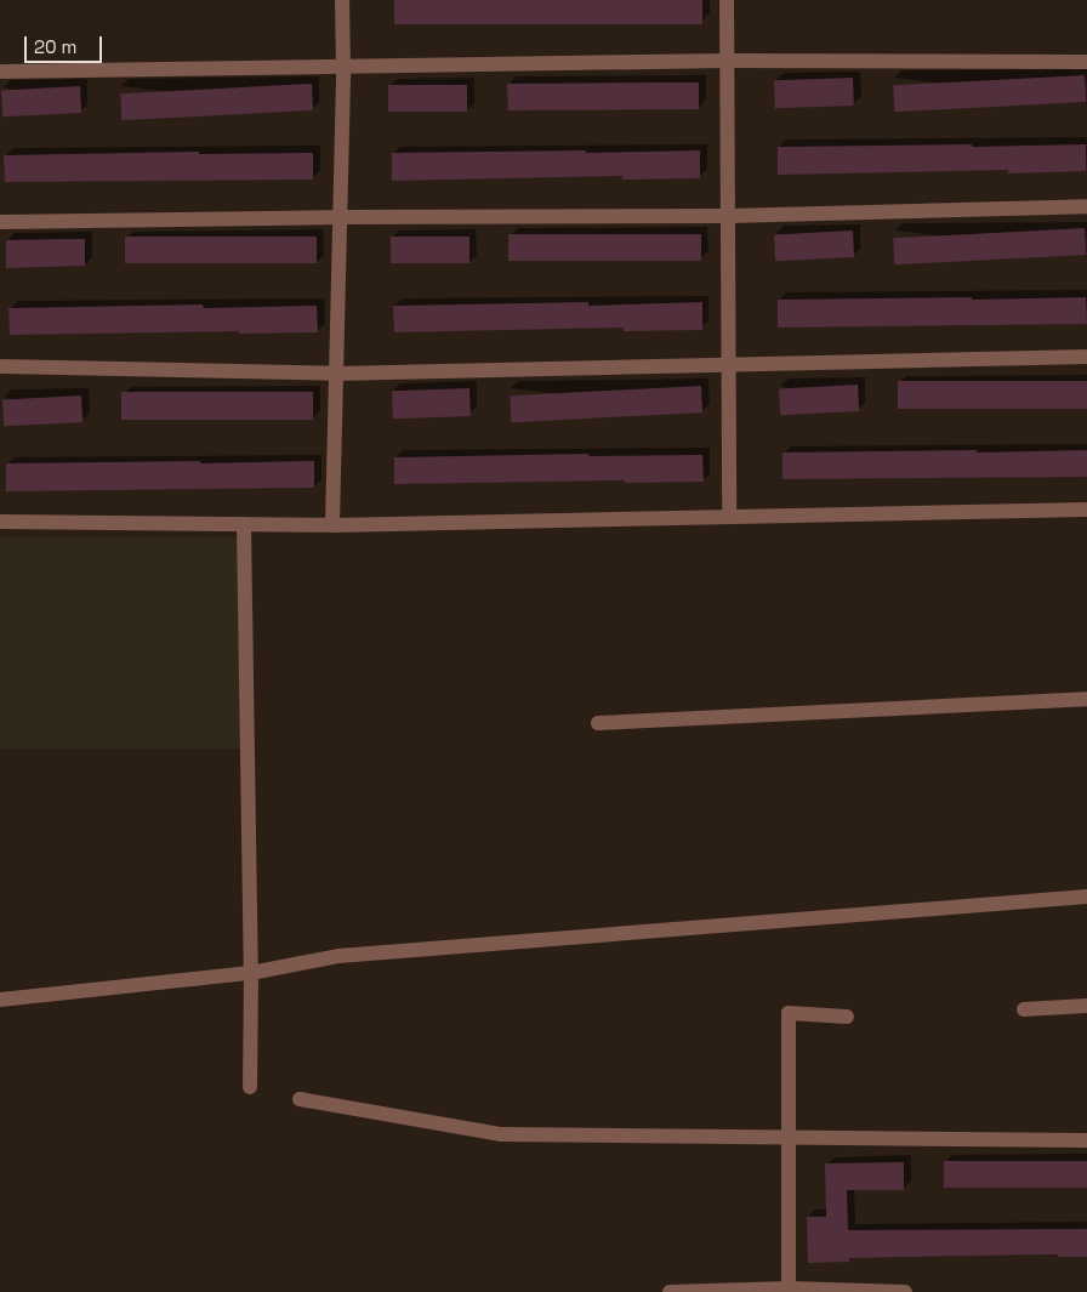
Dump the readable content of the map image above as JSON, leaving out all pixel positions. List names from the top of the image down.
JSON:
{
  "scale_bar": "20 m"
}
